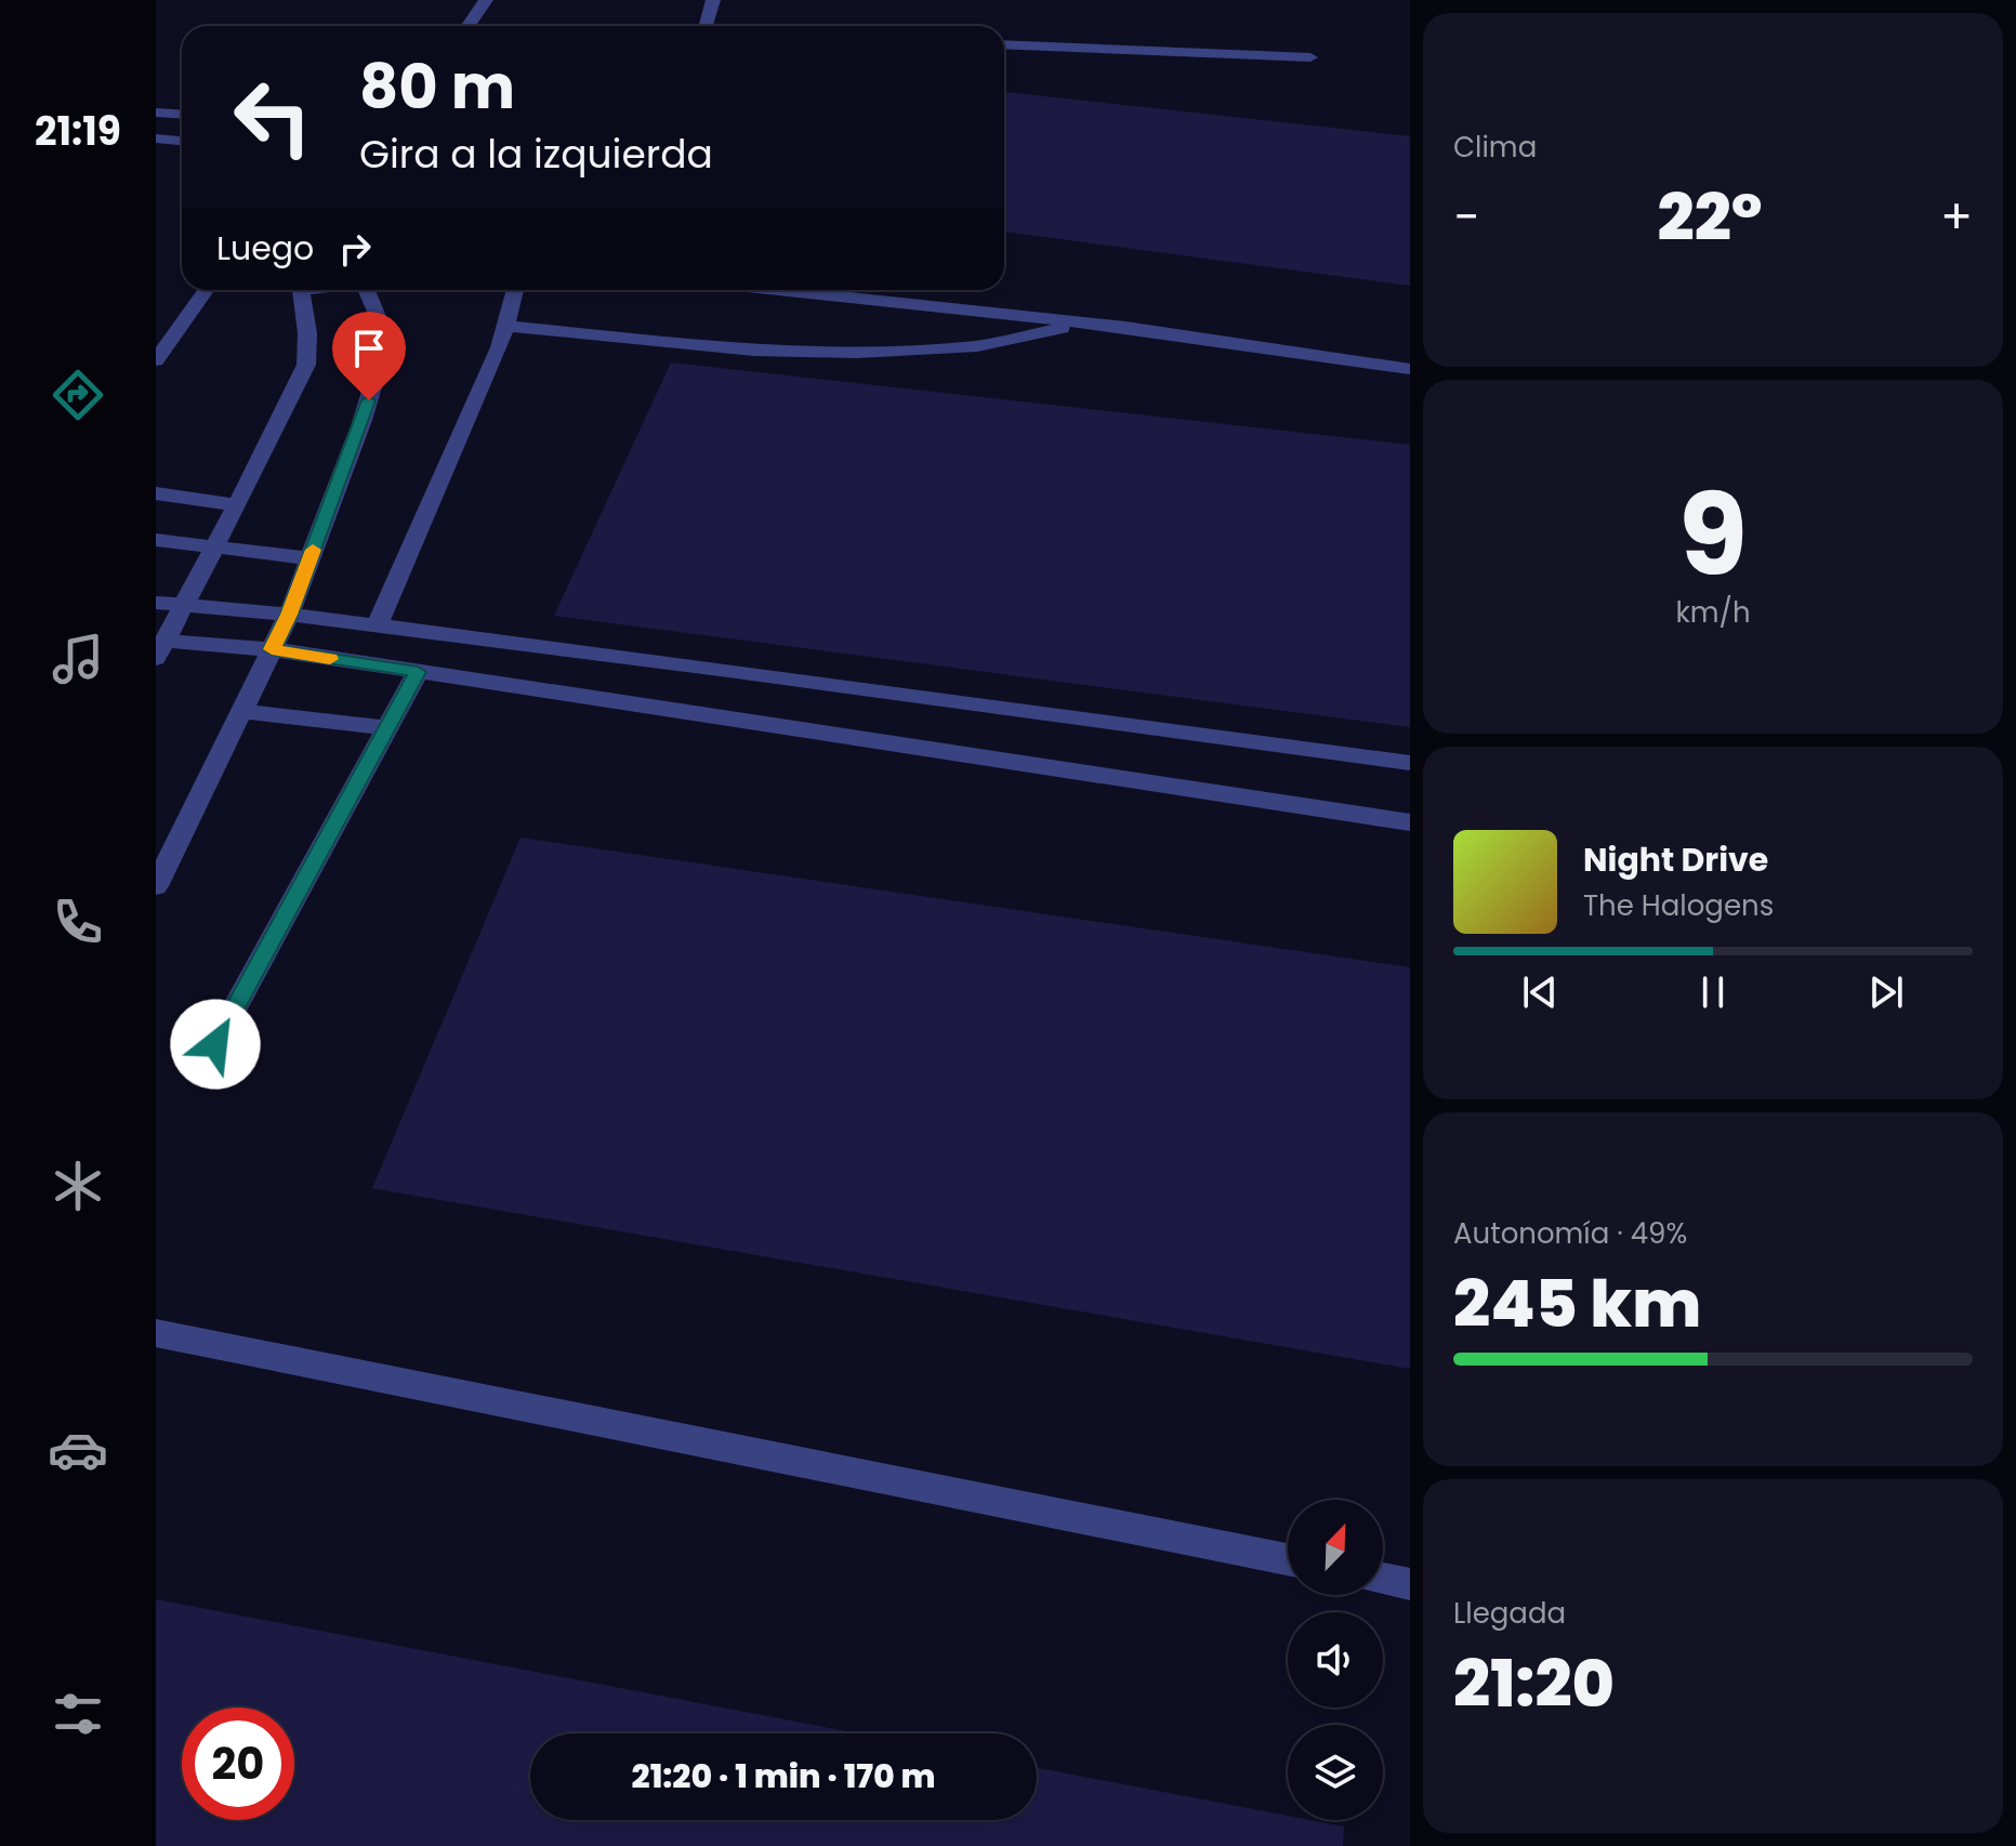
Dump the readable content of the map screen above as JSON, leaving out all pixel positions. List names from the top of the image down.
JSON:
{
  "north": "top right",
  "page": {
    "tabs": "21:19",
    "tile": [
      "Clima",
      ["9", "km/h"],
      ["Autonomía · 49%", "245 km"],
      ["Llegada", "21:20"]
    ],
    "turn": ["80 m", "Gira a la izquierda"],
    "heat": ["−", "22°", "+"],
    "then": "Luego",
    "song": ["Night Drive", "The Halogens"],
    "limit": "20",
    "trip": "21:20 · 1 min · 170 m"
  }
}
